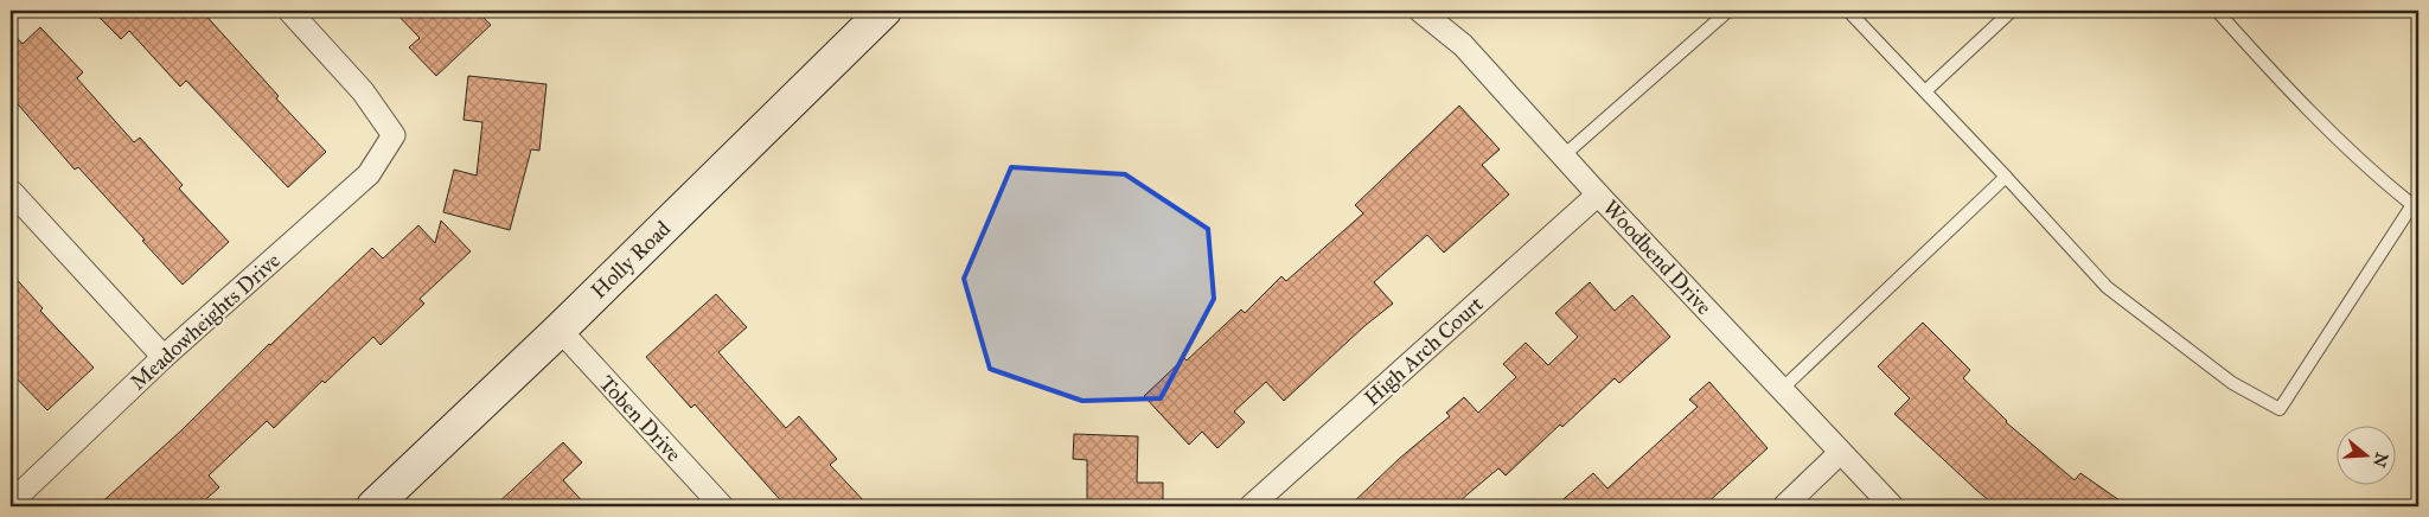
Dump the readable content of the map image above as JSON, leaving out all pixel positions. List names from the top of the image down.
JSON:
{
  "streets": {
    "main road": ["Holly Road"],
    "street": [
      "Woodbend Drive",
      "Meadowheights Drive",
      "High Arch Court",
      "Toben Drive"
    ]
  },
  "crossings": [
    ["Woodbend Drive", "High Arch Court"],
    ["Holly Road", "Toben Drive"]
  ],
  "north": "right"
}
